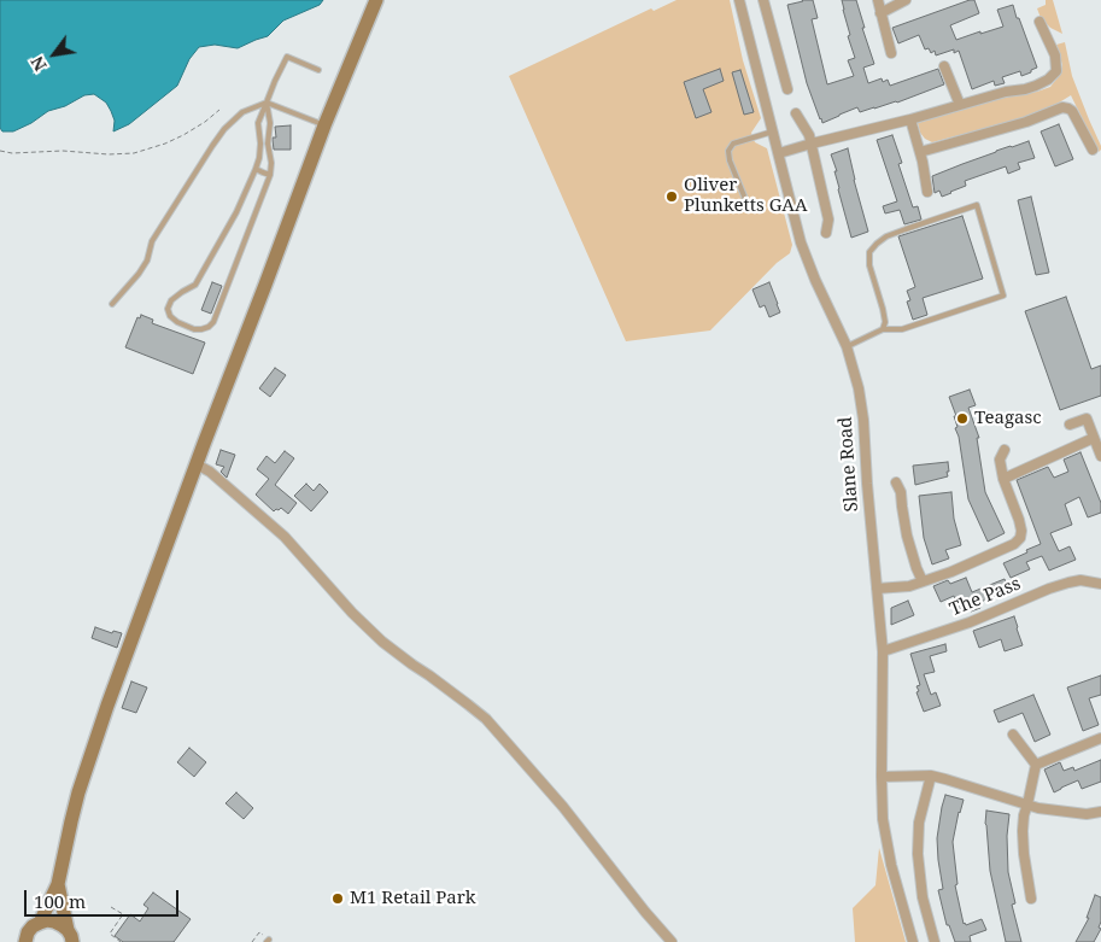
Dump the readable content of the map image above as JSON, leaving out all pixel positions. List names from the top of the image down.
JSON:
{
  "streets": {
    "street": ["Slane Road", "The Pass"]
  },
  "crossings": [
    ["Slane Road", "The Pass"]
  ],
  "places": ["Oliver Plunketts GAA", "Teagasc", "M1 Retail Park"],
  "scale_bar": "100 m",
  "north": "bottom left"
}
